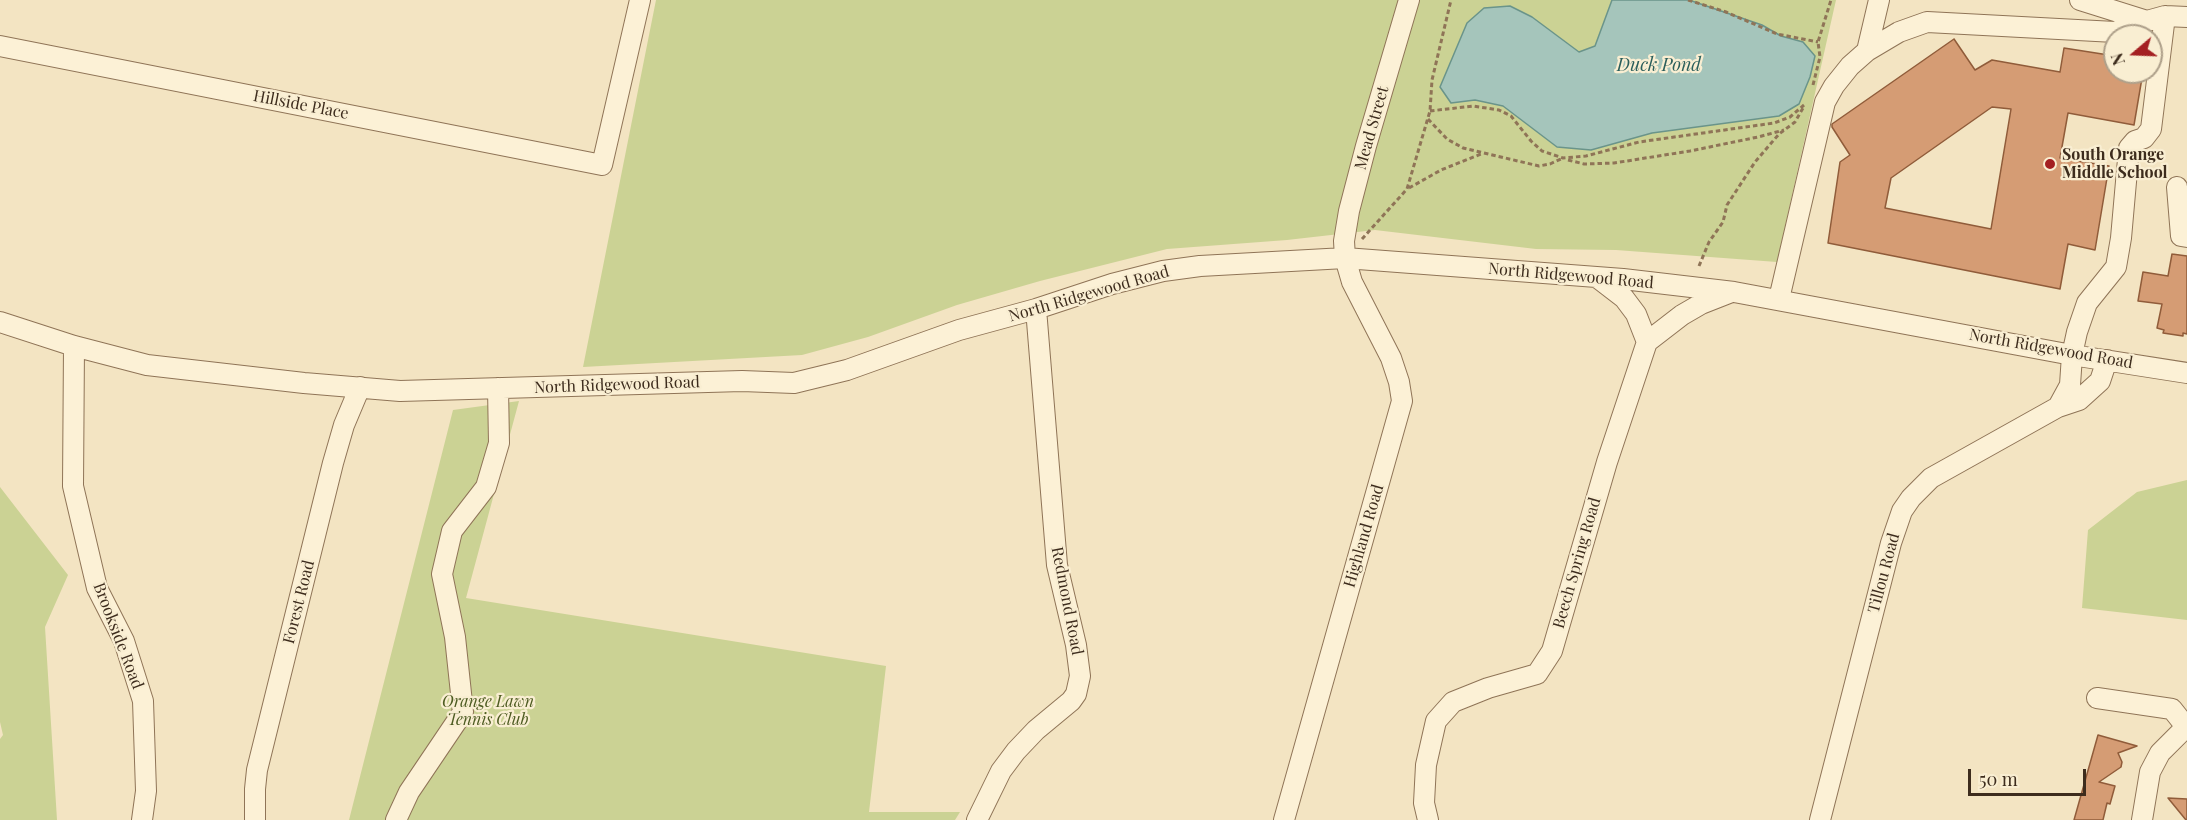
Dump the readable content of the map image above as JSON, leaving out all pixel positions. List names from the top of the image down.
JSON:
{
  "streets": {
    "street": [
      "Hillside Place",
      "Mead Street",
      "North Ridgewood Road",
      "Highland Road",
      "Beech Spring Road",
      "Tillou Road",
      "Redmond Road",
      "Forest Road",
      "Brookside Road"
    ]
  },
  "crossings": [
    ["Mead Street", "North Ridgewood Road"],
    ["Mead Street", "Highland Road"],
    ["North Ridgewood Road", "Highland Road"],
    ["North Ridgewood Road", "Tillou Road"],
    ["North Ridgewood Road", "Redmond Road"],
    ["North Ridgewood Road", "Forest Road"],
    ["North Ridgewood Road", "Brookside Road"]
  ],
  "water": ["Duck Pond"],
  "parks": ["Orange Lawn Tennis Club"],
  "places": ["South Orange Middle School"],
  "scale_bar": "50 m",
  "north": "left"
}
